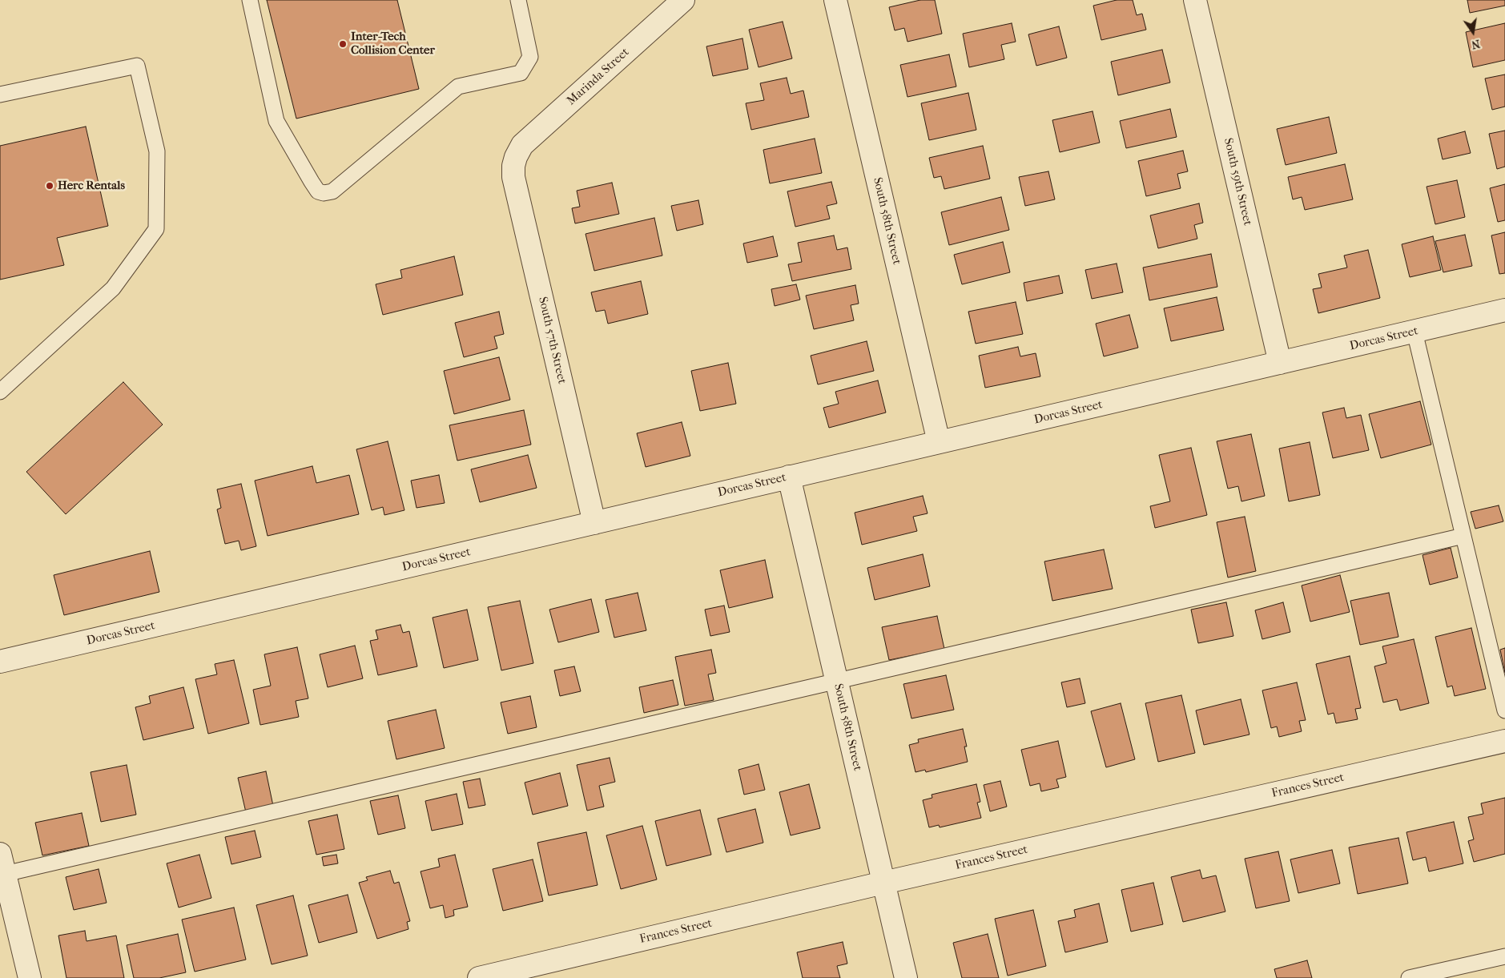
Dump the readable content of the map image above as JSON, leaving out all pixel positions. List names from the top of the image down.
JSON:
{
  "streets": {
    "street": [
      "Marinda Street",
      "South 59th Street",
      "South 58th Street",
      "Dorcas Street",
      "South 57th Street",
      "Frances Street"
    ]
  },
  "crossings": [
    ["Marinda Street", "South 57th Street"],
    ["South 59th Street", "Dorcas Street"],
    ["South 58th Street", "Dorcas Street"],
    ["South 58th Street", "Frances Street"],
    ["Dorcas Street", "South 57th Street"]
  ],
  "places": ["Inter-Tech Collision Center", "Herc Rentals"],
  "north": "bottom"
}
